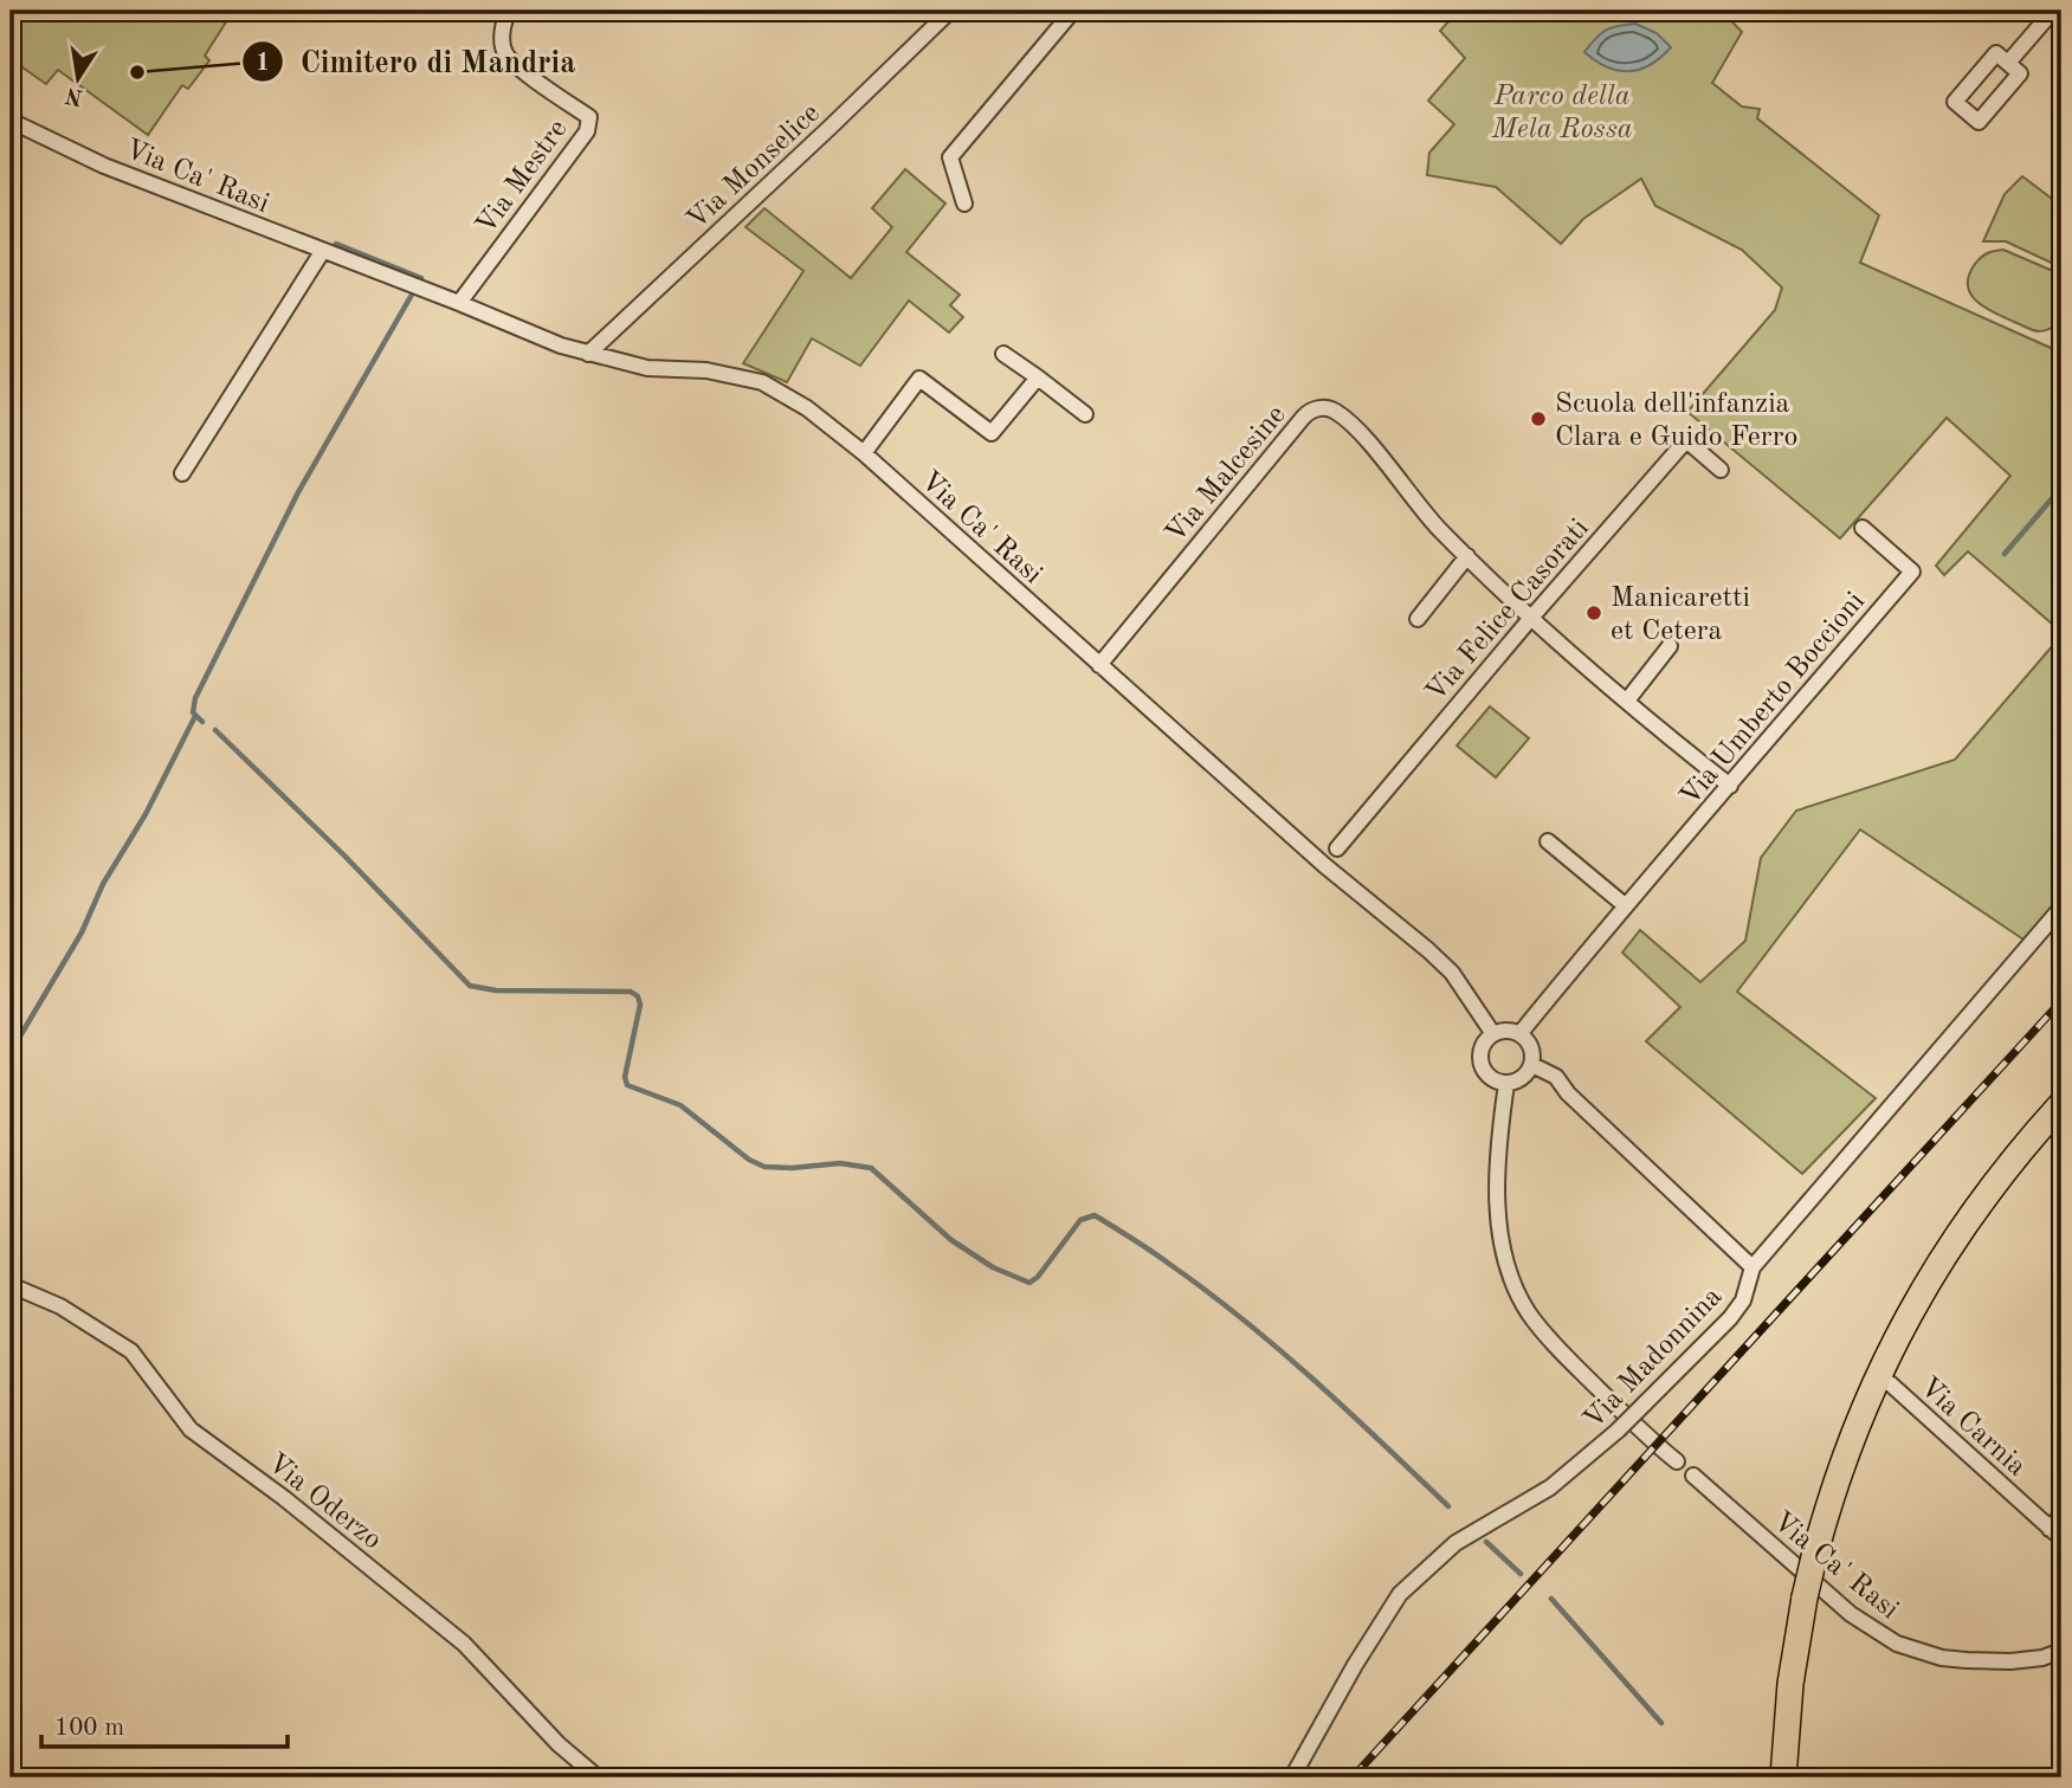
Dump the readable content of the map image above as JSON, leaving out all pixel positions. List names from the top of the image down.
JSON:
{
  "streets": {
    "street": [
      "Via Monselice",
      "Via Ca' Rasi",
      "Via Mestre",
      "Via Malcesine",
      "Via Felice Casorati",
      "Via Umberto Boccioni",
      "Via Madonnina",
      "Via Carnia",
      "Via Oderzo"
    ]
  },
  "crossings": [
    ["Via Monselice", "Via Ca' Rasi"],
    ["Via Ca' Rasi", "Via Mestre"],
    ["Via Ca' Rasi", "Via Malcesine"],
    ["Via Ca' Rasi", "Via Umberto Boccioni"],
    ["Via Malcesine", "Via Felice Casorati"],
    ["Via Malcesine", "Via Umberto Boccioni"]
  ],
  "parks": ["Parco della Mela Rossa"],
  "places": ["Cimitero di Mandria", "Scuola dell'infanzia Clara e Guido Ferro", "Manicaretti et Cetera"],
  "scale_bar": "100 m",
  "north": "bottom"
}
